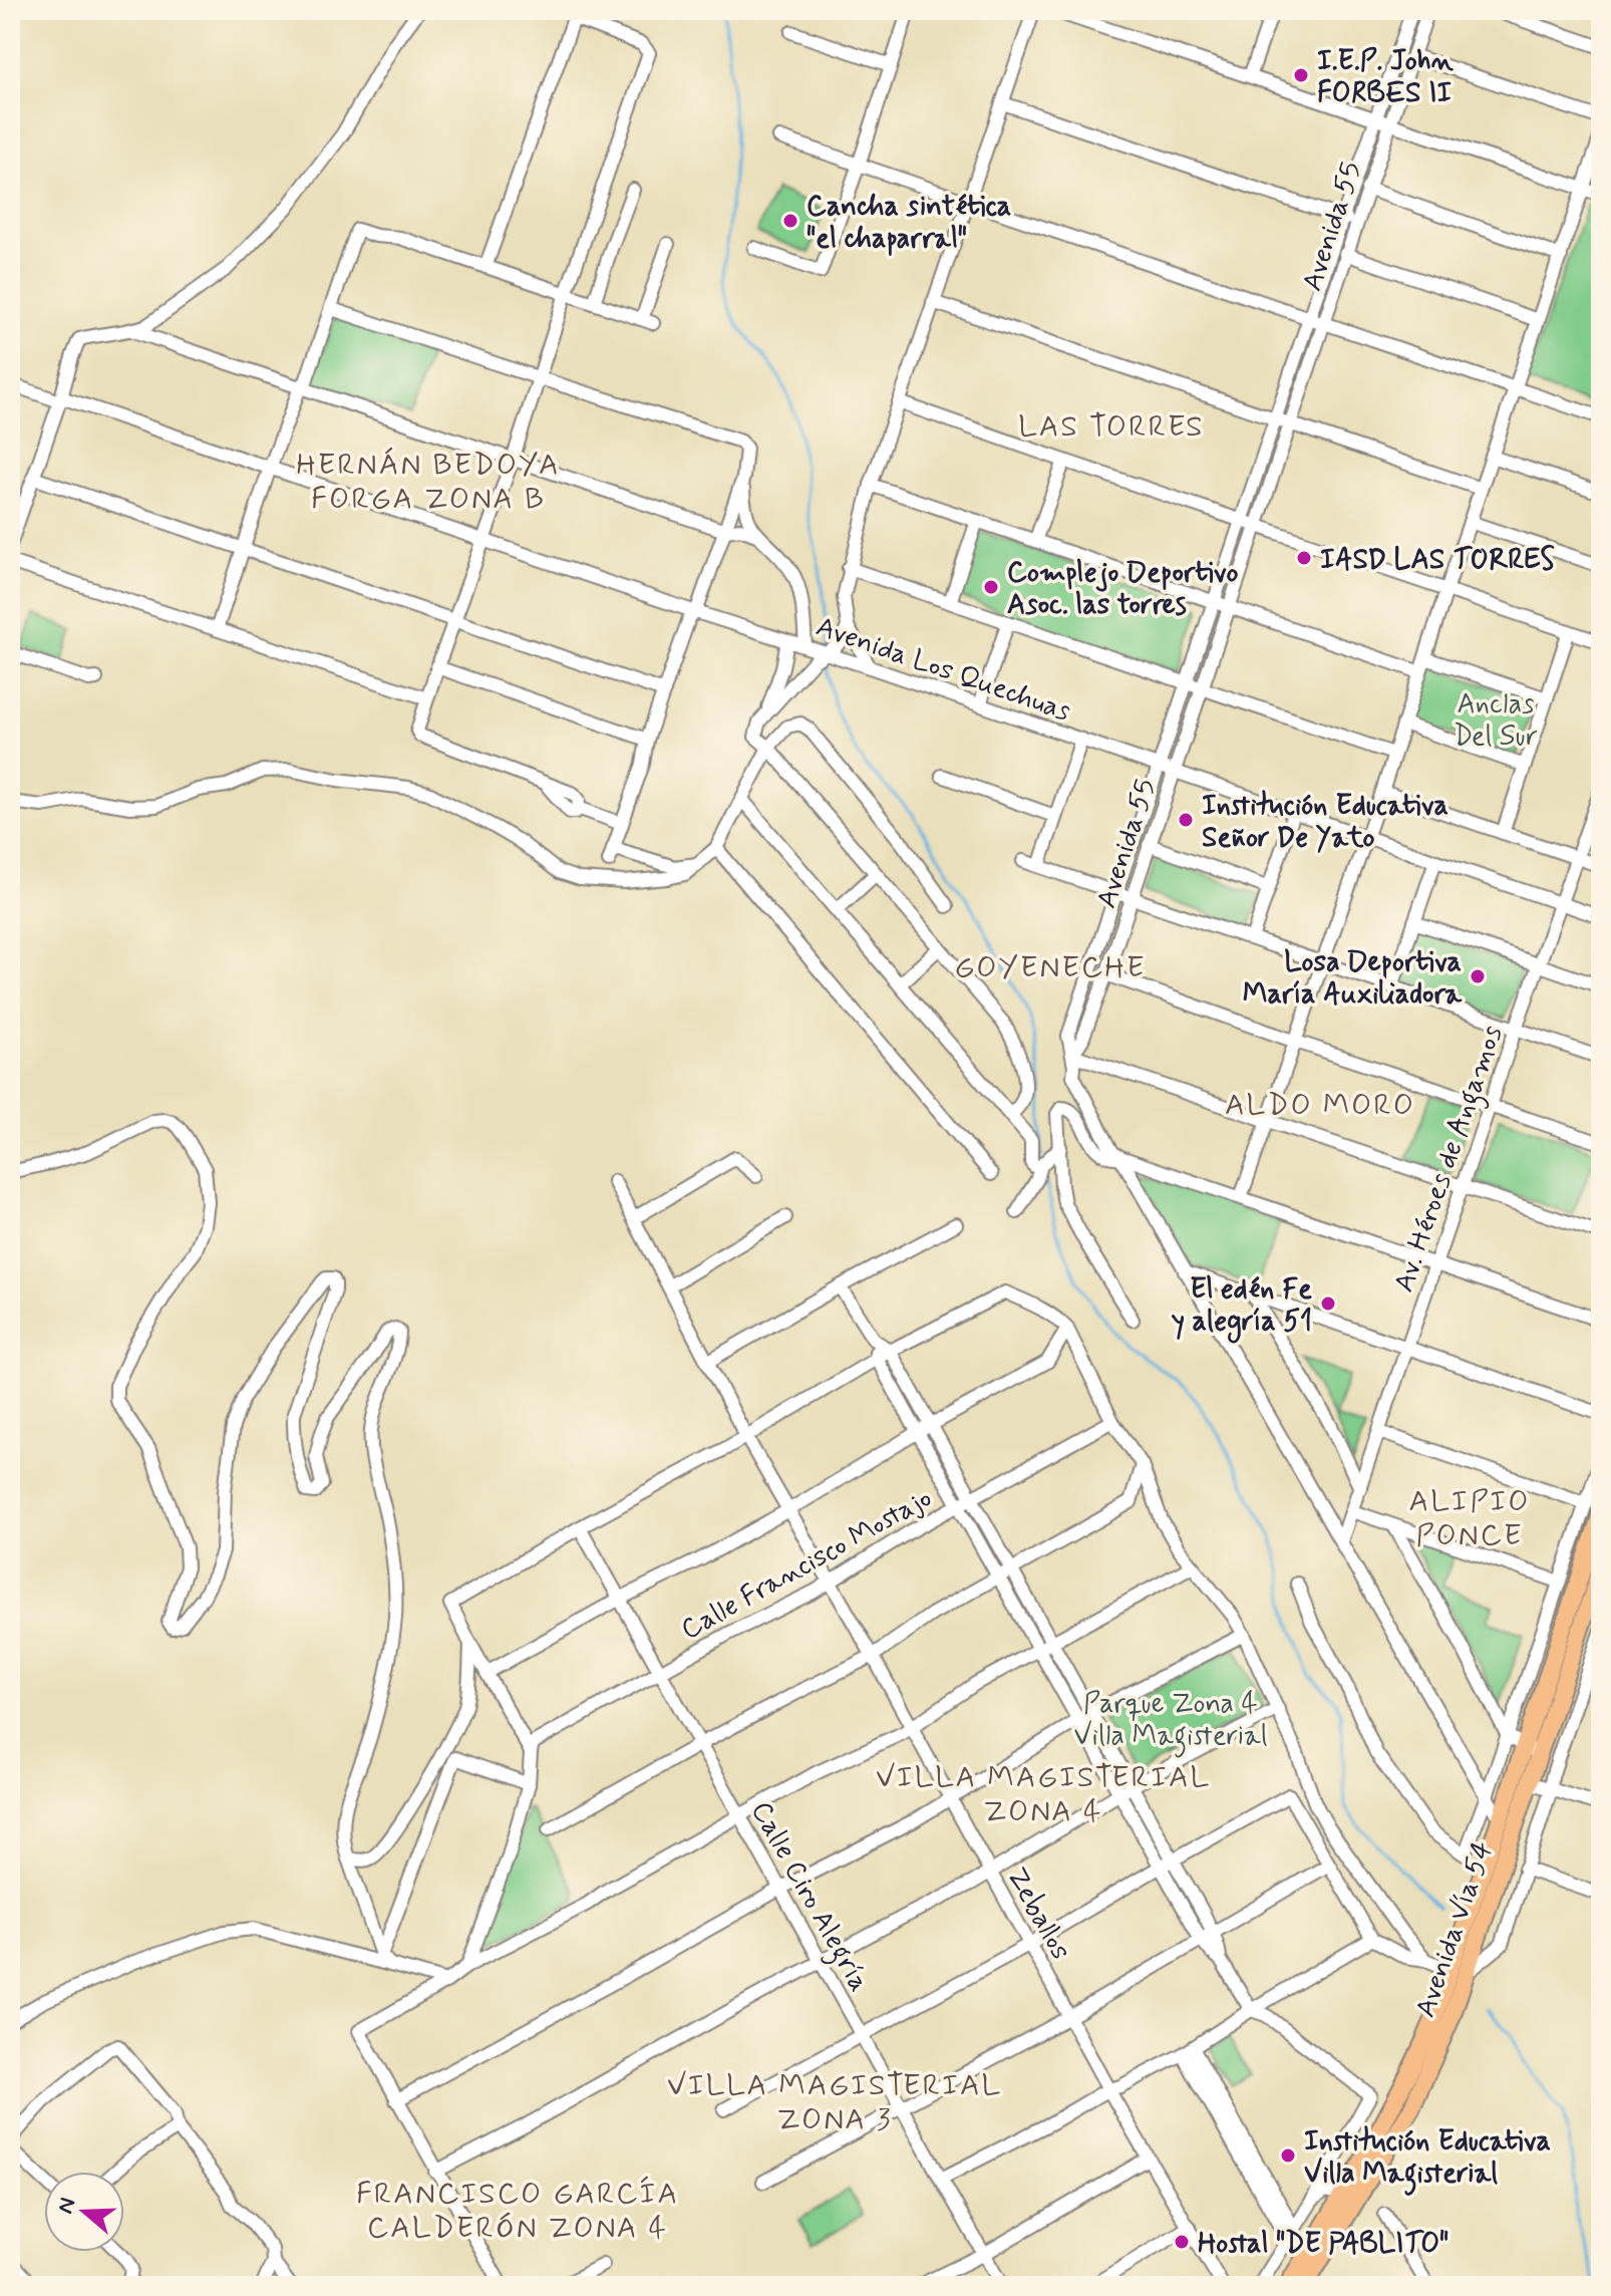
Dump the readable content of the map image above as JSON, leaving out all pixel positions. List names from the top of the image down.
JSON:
{
  "streets": {
    "main road": ["Avenida Vía 54"],
    "street": [
      "Avenida 55",
      "Avenida Los Quechuas",
      "Av. Héroes de Angamos",
      "Calle Francisco Mostajo",
      "Calle Ciro Alegría",
      "Zeballos"
    ]
  },
  "crossings": [
    ["Avenida 55", "Avenida Los Quechuas"],
    ["Avenida Los Quechuas", "Av. Héroes de Angamos"],
    ["Calle Francisco Mostajo", "Calle Ciro Alegría"],
    ["Calle Francisco Mostajo", "Zeballos"]
  ],
  "districts": [
    "LAS TORRES",
    "HERNÁN BEDOYA FORGA ZONA B",
    "GOYENECHE",
    "ALDO MORO",
    "ALIPIO PONCE",
    "VILLA MAGISTERIAL ZONA 4",
    "VILLA MAGISTERIAL ZONA 3",
    "FRANCISCO GARCÍA CALDERÓN ZONA 4"
  ],
  "parks": ["Anclas Del Sur", "Parque Zona 4 Villa Magisterial"],
  "places": [
    "I.E.P. John FORBES II",
    "Cancha sintética \"el chaparral\"",
    "IASD LAS TORRES",
    "Complejo Deportivo Asoc. las torres",
    "Institución Educativa Señor De Yato",
    "Losa Deportiva María Auxiliadora",
    "El edén Fe y alegría 51",
    "Institución Educativa Villa Magisterial",
    "Hostal \"DE PABLITO\""
  ],
  "north": "left"
}
